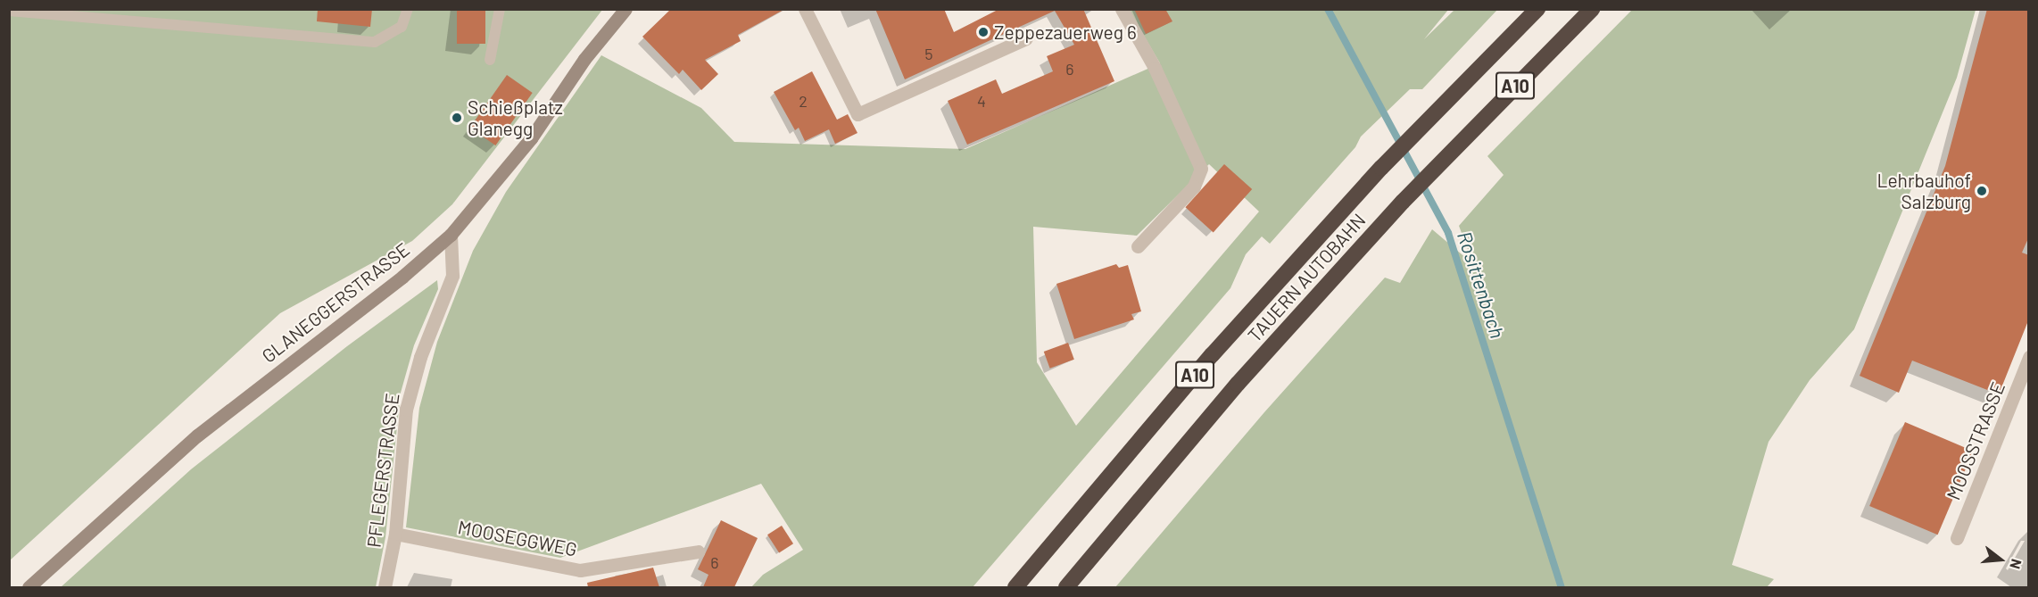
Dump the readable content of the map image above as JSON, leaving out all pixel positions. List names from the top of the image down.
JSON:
{
  "streets": {
    "highway": ["A10", "TAUERN AUTOBAHN"],
    "street": [
      "GLANEGGERSTRASSE",
      "MOOSSTRASSE",
      "PFLEGERSTRASSE",
      "MOOSEGGWEG"
    ]
  },
  "crossings": [
    ["GLANEGGERSTRASSE", "PFLEGERSTRASSE"],
    ["PFLEGERSTRASSE", "MOOSEGGWEG"]
  ],
  "water": ["Rosittenbach"],
  "places": ["Zeppezauerweg 6", "Schießplatz Glanegg", "Lehrbauhof Salzburg"],
  "house_numbers": [
    "5",
    "6",
    "2",
    "4",
    "6"
  ],
  "north": "right"
}
